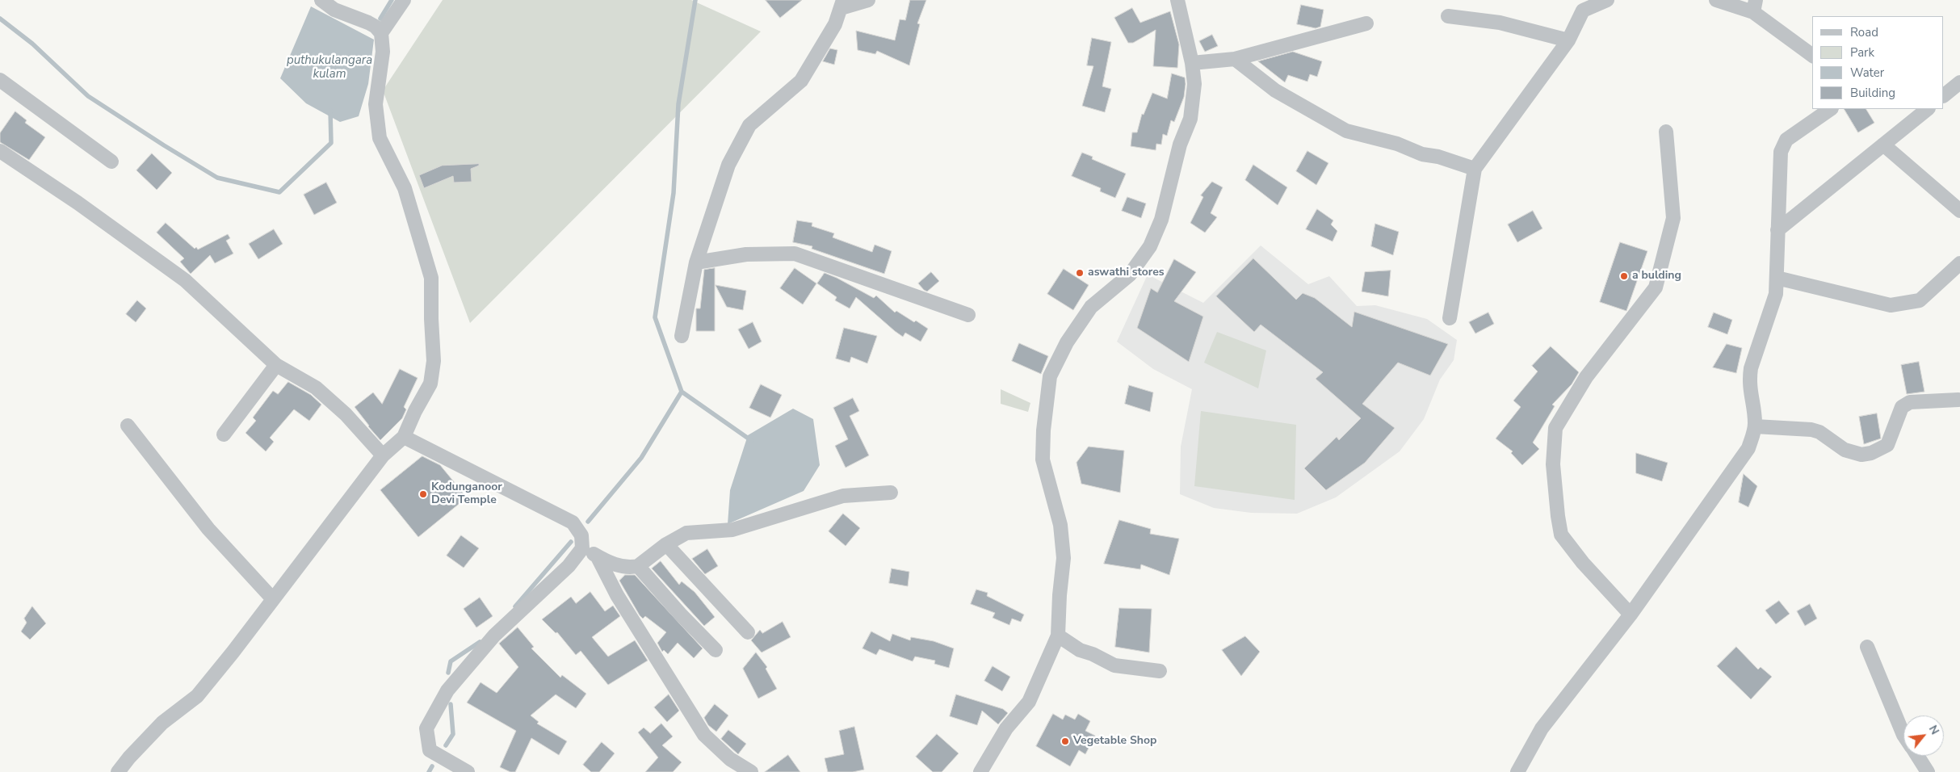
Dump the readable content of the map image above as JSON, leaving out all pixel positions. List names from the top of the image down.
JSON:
{
  "water": ["puthukulangara kulam"],
  "places": [
    "aswathi stores",
    "a bulding",
    "Kodunganoor Devi Temple",
    "Vegetable Shop"
  ],
  "legend": [
    "Road",
    "Park",
    "Water",
    "Building"
  ],
  "north": "top right"
}
